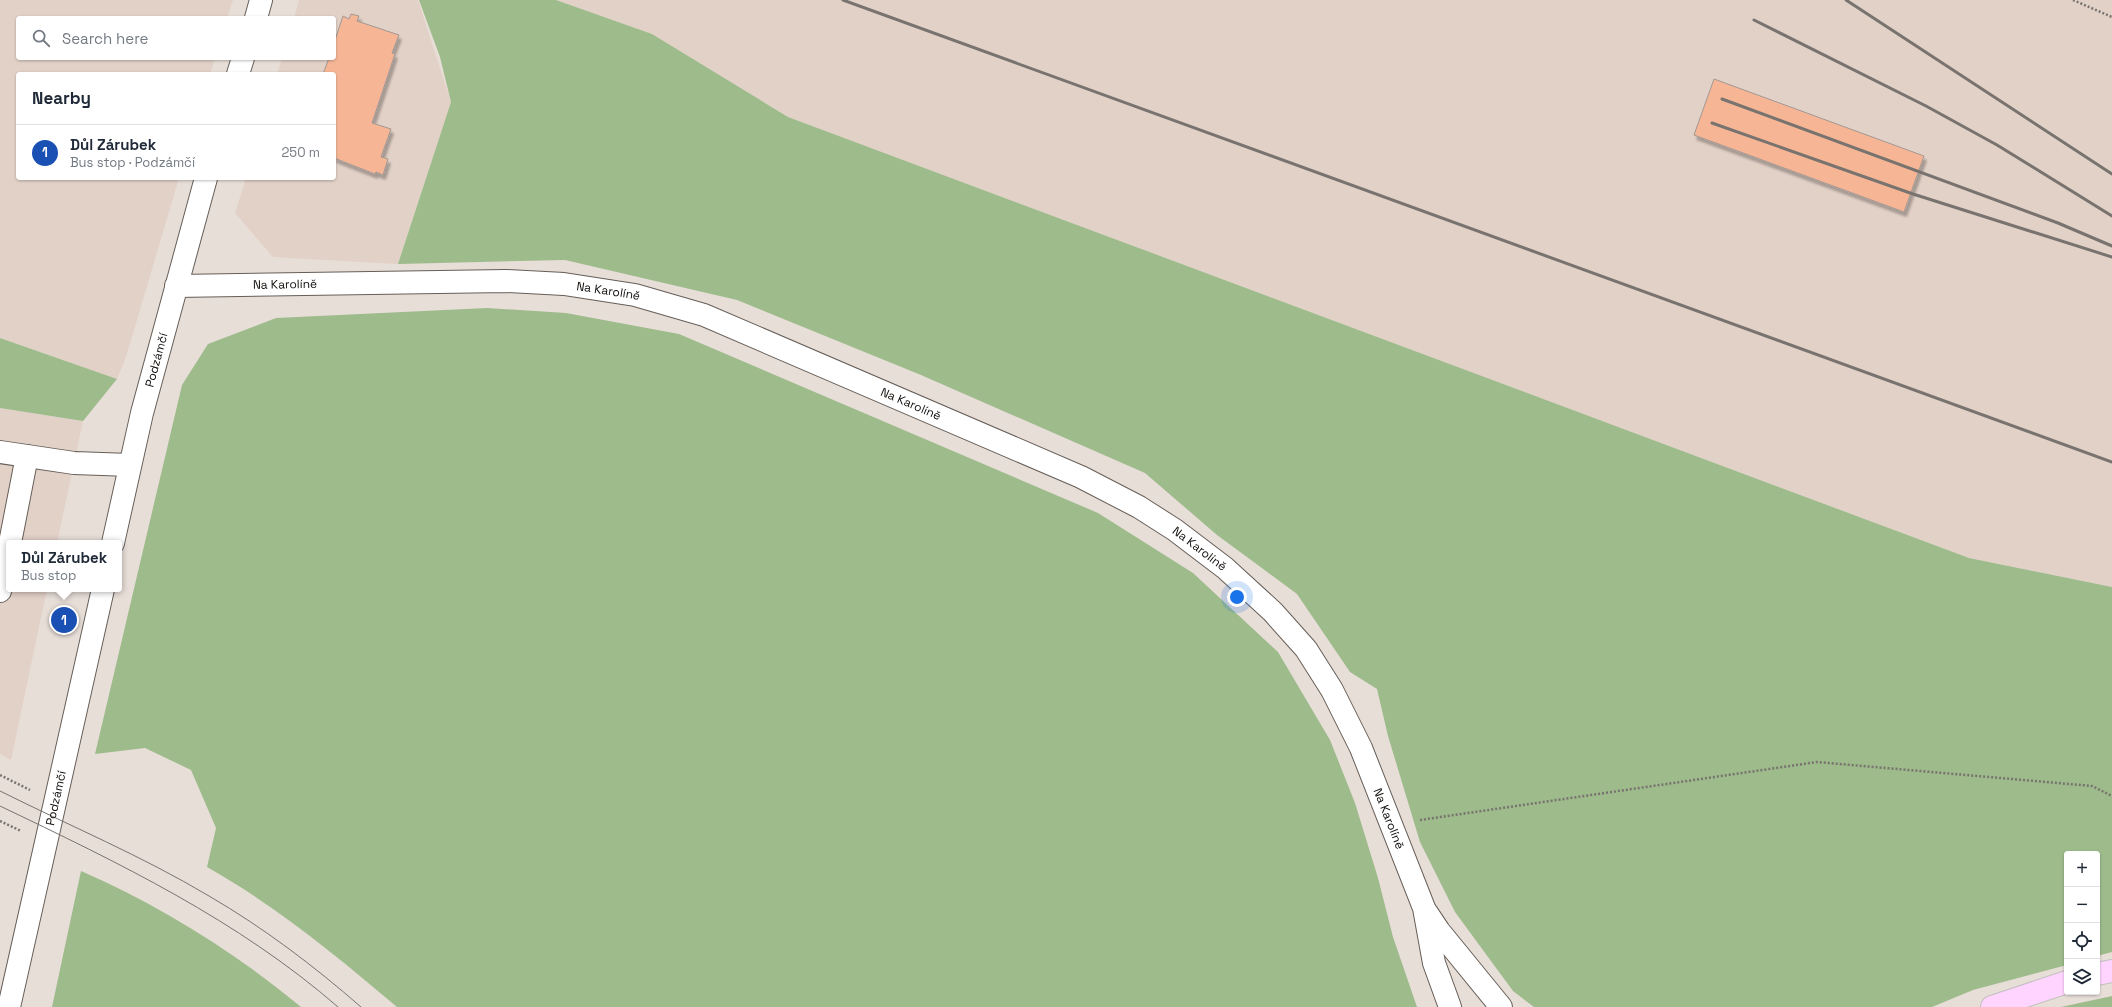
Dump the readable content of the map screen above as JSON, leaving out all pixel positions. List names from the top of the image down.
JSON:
{
  "streets": {
    "street": ["Na Karolíně", "Podzámčí"]
  },
  "crossings": [
    ["Na Karolíně", "Podzámčí"]
  ],
  "page": {
    "search": "Search here",
    "heading": "Nearby",
    "list": [
      {
        "mark": "1",
        "name": "Důl Zárubek",
        "note": "Bus stop · Podzámčí",
        "value": "250 m"
      }
    ],
    "popup": ["Důl Zárubek", "Bus stop"],
    "pins": "1",
    "map_buttons": ["+", "−"]
  }
}
